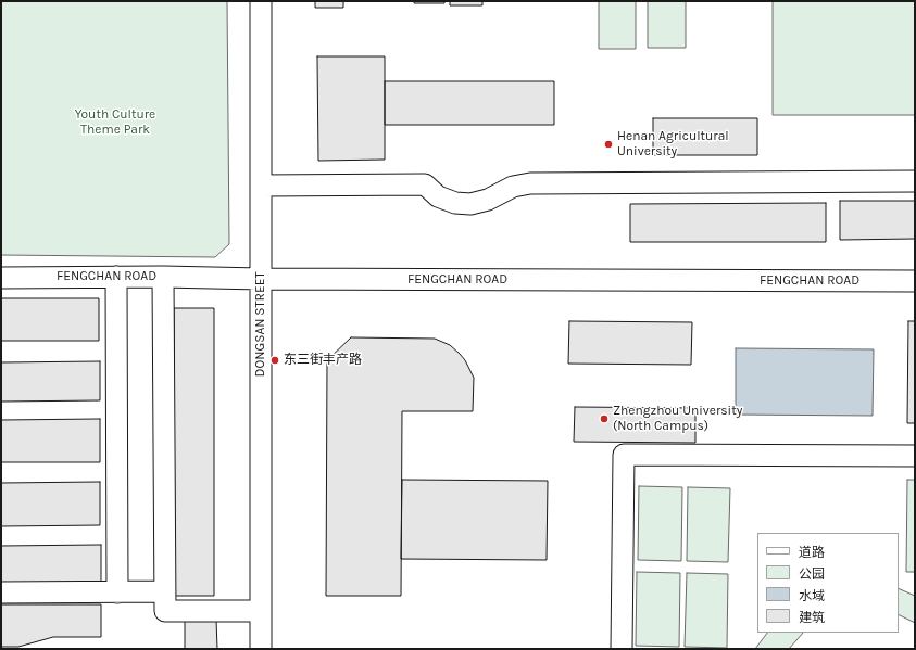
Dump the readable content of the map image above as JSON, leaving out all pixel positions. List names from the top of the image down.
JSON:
{
  "streets": {
    "street": ["FENGCHAN ROAD", "DONGSAN STREET"]
  },
  "crossings": [
    ["FENGCHAN ROAD", "DONGSAN STREET"]
  ],
  "parks": ["Youth Culture Theme Park"],
  "places": ["Henan Agricultural University", "东三街丰产路", "Zhengzhou University (North Campus)"],
  "legend": [
    "道路",
    "公园",
    "水域",
    "建筑"
  ]
}
